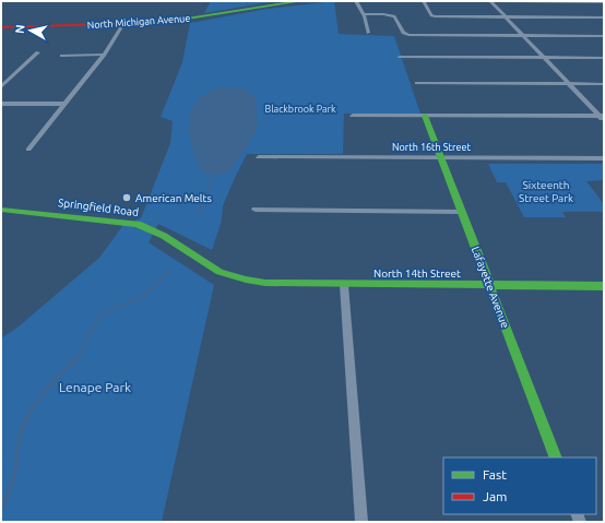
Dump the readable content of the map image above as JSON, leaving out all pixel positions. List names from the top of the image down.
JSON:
{
  "streets": {
    "street": [
      "North Michigan Avenue",
      "North 16th Street",
      "Springfield Road",
      "North 14th Street",
      "Lafayette Avenue"
    ]
  },
  "crossings": [
    ["North 16th Street", "Lafayette Avenue"],
    ["Springfield Road", "North 14th Street"],
    ["North 14th Street", "Lafayette Avenue"]
  ],
  "parks": ["Blackbrook Park", "Sixteenth Street Park", "Lenape Park"],
  "places": ["American Melts"],
  "legend": ["Fast", "Jam"],
  "north": "left"
}
